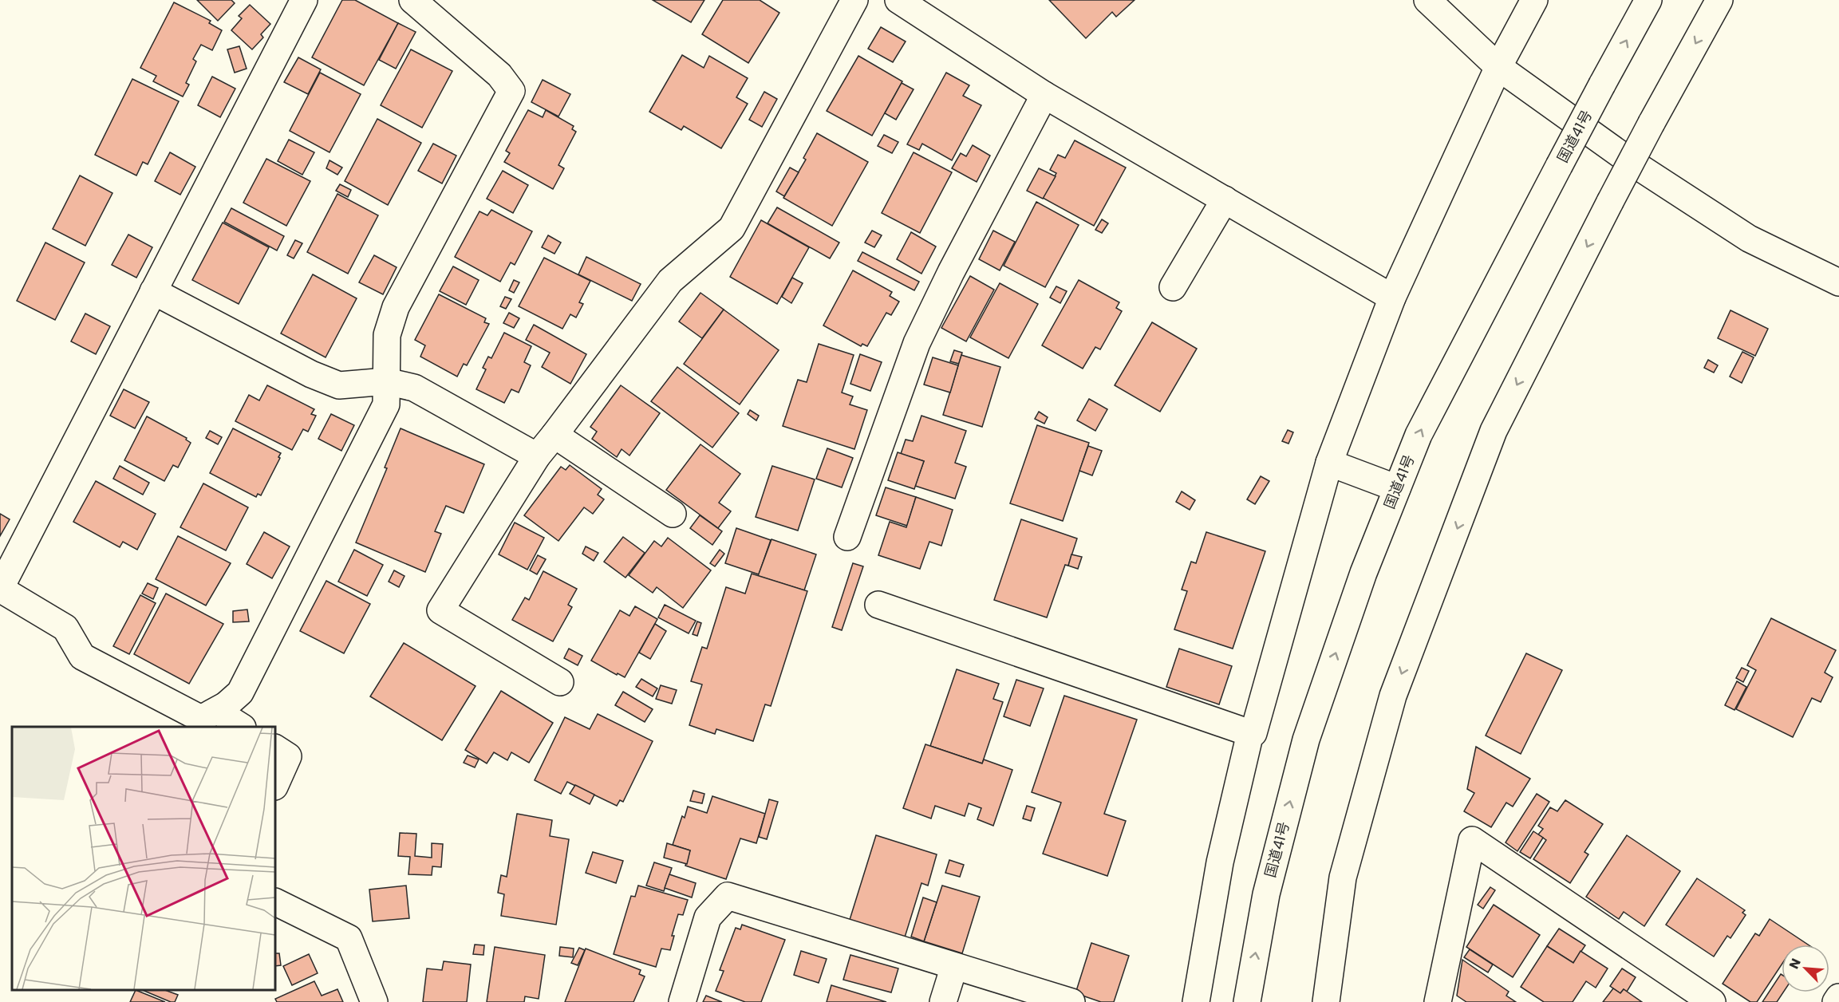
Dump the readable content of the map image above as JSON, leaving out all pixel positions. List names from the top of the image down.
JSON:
{
  "streets": {
    "main road": ["国道41号"]
  },
  "north": "top left"
}
